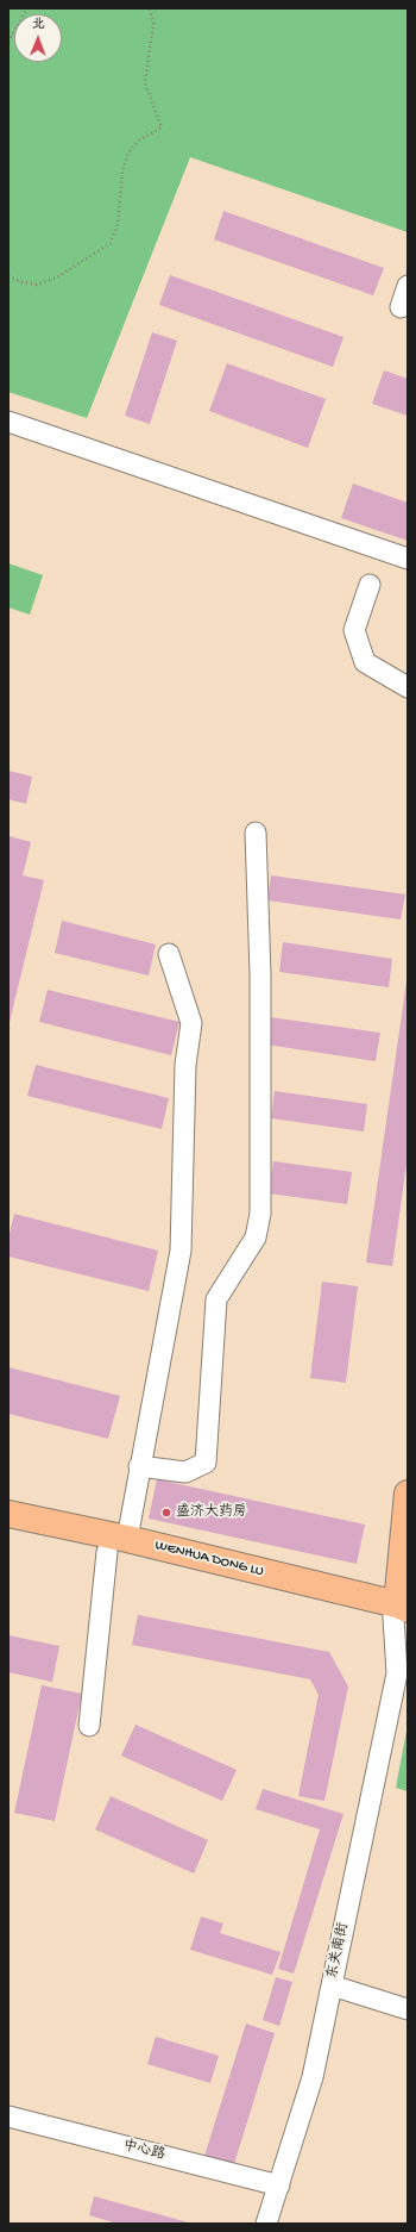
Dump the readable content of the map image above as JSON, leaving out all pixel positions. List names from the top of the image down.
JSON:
{
  "streets": {
    "main road": ["WENHUA DONG LU"],
    "street": ["东关南街", "中心路"]
  },
  "crossings": [
    ["WENHUA DONG LU", "东关南街"],
    ["东关南街", "中心路"]
  ],
  "places": ["盛济大药房"],
  "north": "top"
}
